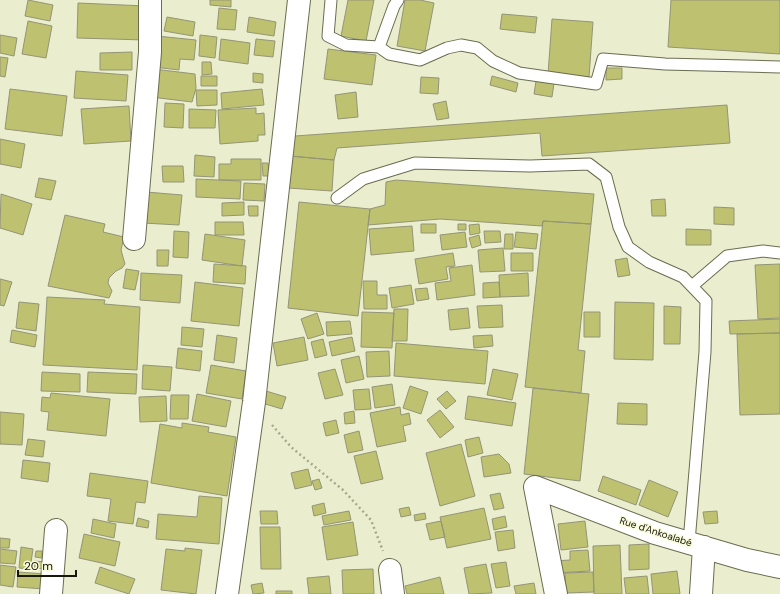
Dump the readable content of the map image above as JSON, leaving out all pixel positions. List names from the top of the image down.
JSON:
{
  "streets": {
    "street": ["Rue d'Ankoalabé"]
  },
  "scale_bar": "20 m"
}
